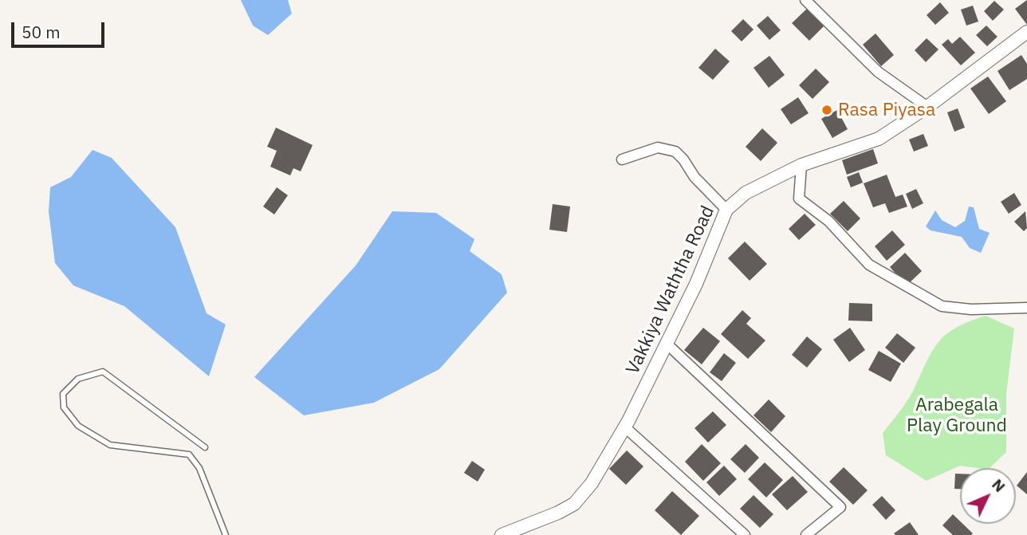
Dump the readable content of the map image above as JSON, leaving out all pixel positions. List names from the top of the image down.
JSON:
{
  "streets": {
    "street": ["Vakkiya Waththa Road"]
  },
  "parks": ["Arabegala Play Ground"],
  "places": ["Rasa Piyasa"],
  "scale_bar": "50 m",
  "north": "top right"
}
